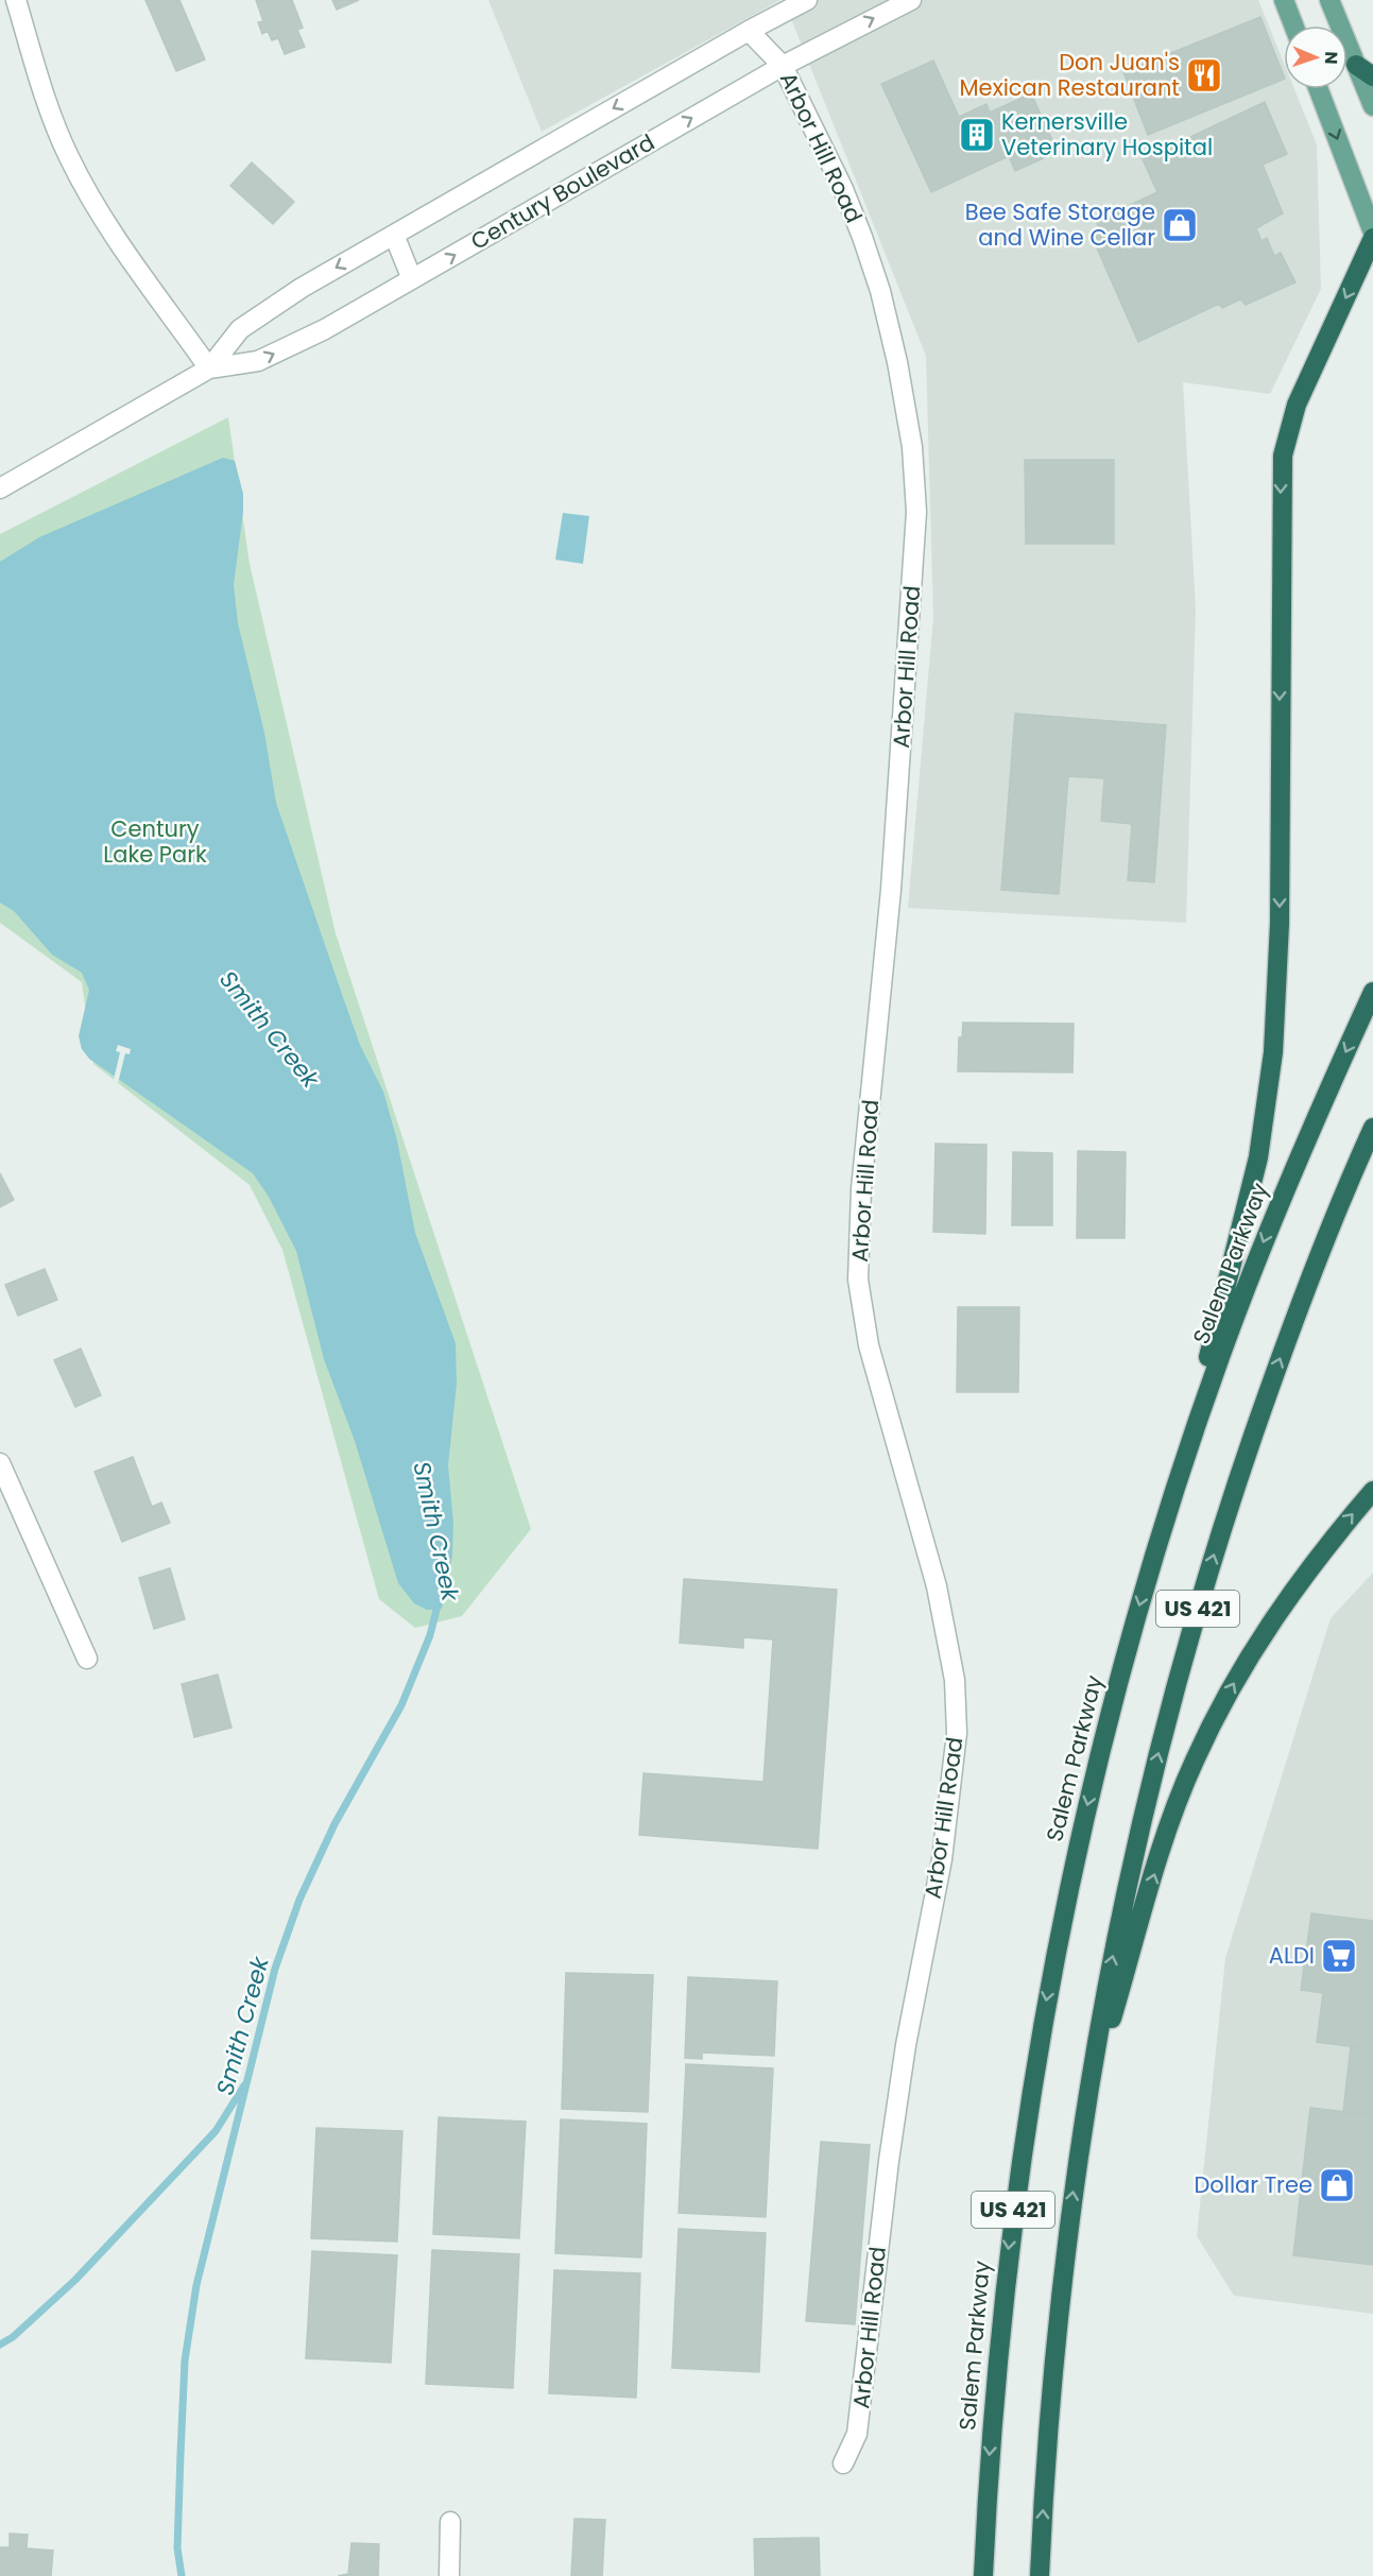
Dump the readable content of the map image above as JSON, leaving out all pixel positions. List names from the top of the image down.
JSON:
{
  "streets": {
    "highway": ["Salem Parkway", "US 421"],
    "street": ["Arbor Hill Road", "Century Boulevard"]
  },
  "crossings": [
    ["Arbor Hill Road", "Century Boulevard"]
  ],
  "water": ["Smith Creek"],
  "parks": ["Century Lake Park"],
  "places": {
    "restaurant": ["Don Juan's Mexican Restaurant"],
    "building": ["Kernersville Veterinary Hospital"],
    "shop": ["Bee Safe Storage and Wine Cellar", "Dollar Tree"],
    "supermarket": ["ALDI"]
  },
  "north": "right"
}
